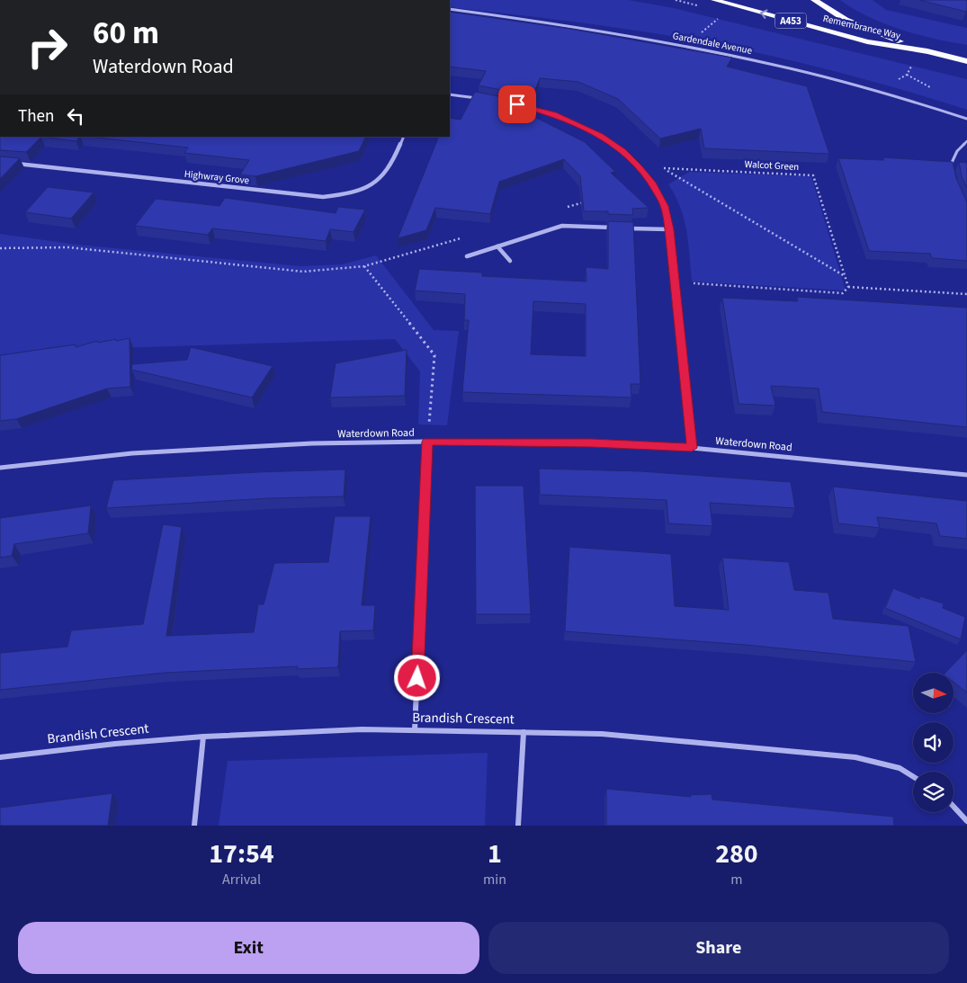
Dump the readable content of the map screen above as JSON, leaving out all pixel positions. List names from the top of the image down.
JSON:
{
  "streets": {
    "highway": ["A453", "Remembrance Way"],
    "street": [
      "Gardendale Avenue",
      "Highwray Grove",
      "Waterdown Road",
      "Brandish Crescent"
    ],
    "path": ["Walcot Green"]
  },
  "north": "right",
  "page": {
    "turn": ["60 m", "Waterdown Road"],
    "then": "Then",
    "eta": [
      "17:54",
      "Arrival",
      "1",
      "min",
      "280",
      "m"
    ],
    "buttons": ["Exit", "Share"]
  }
}
